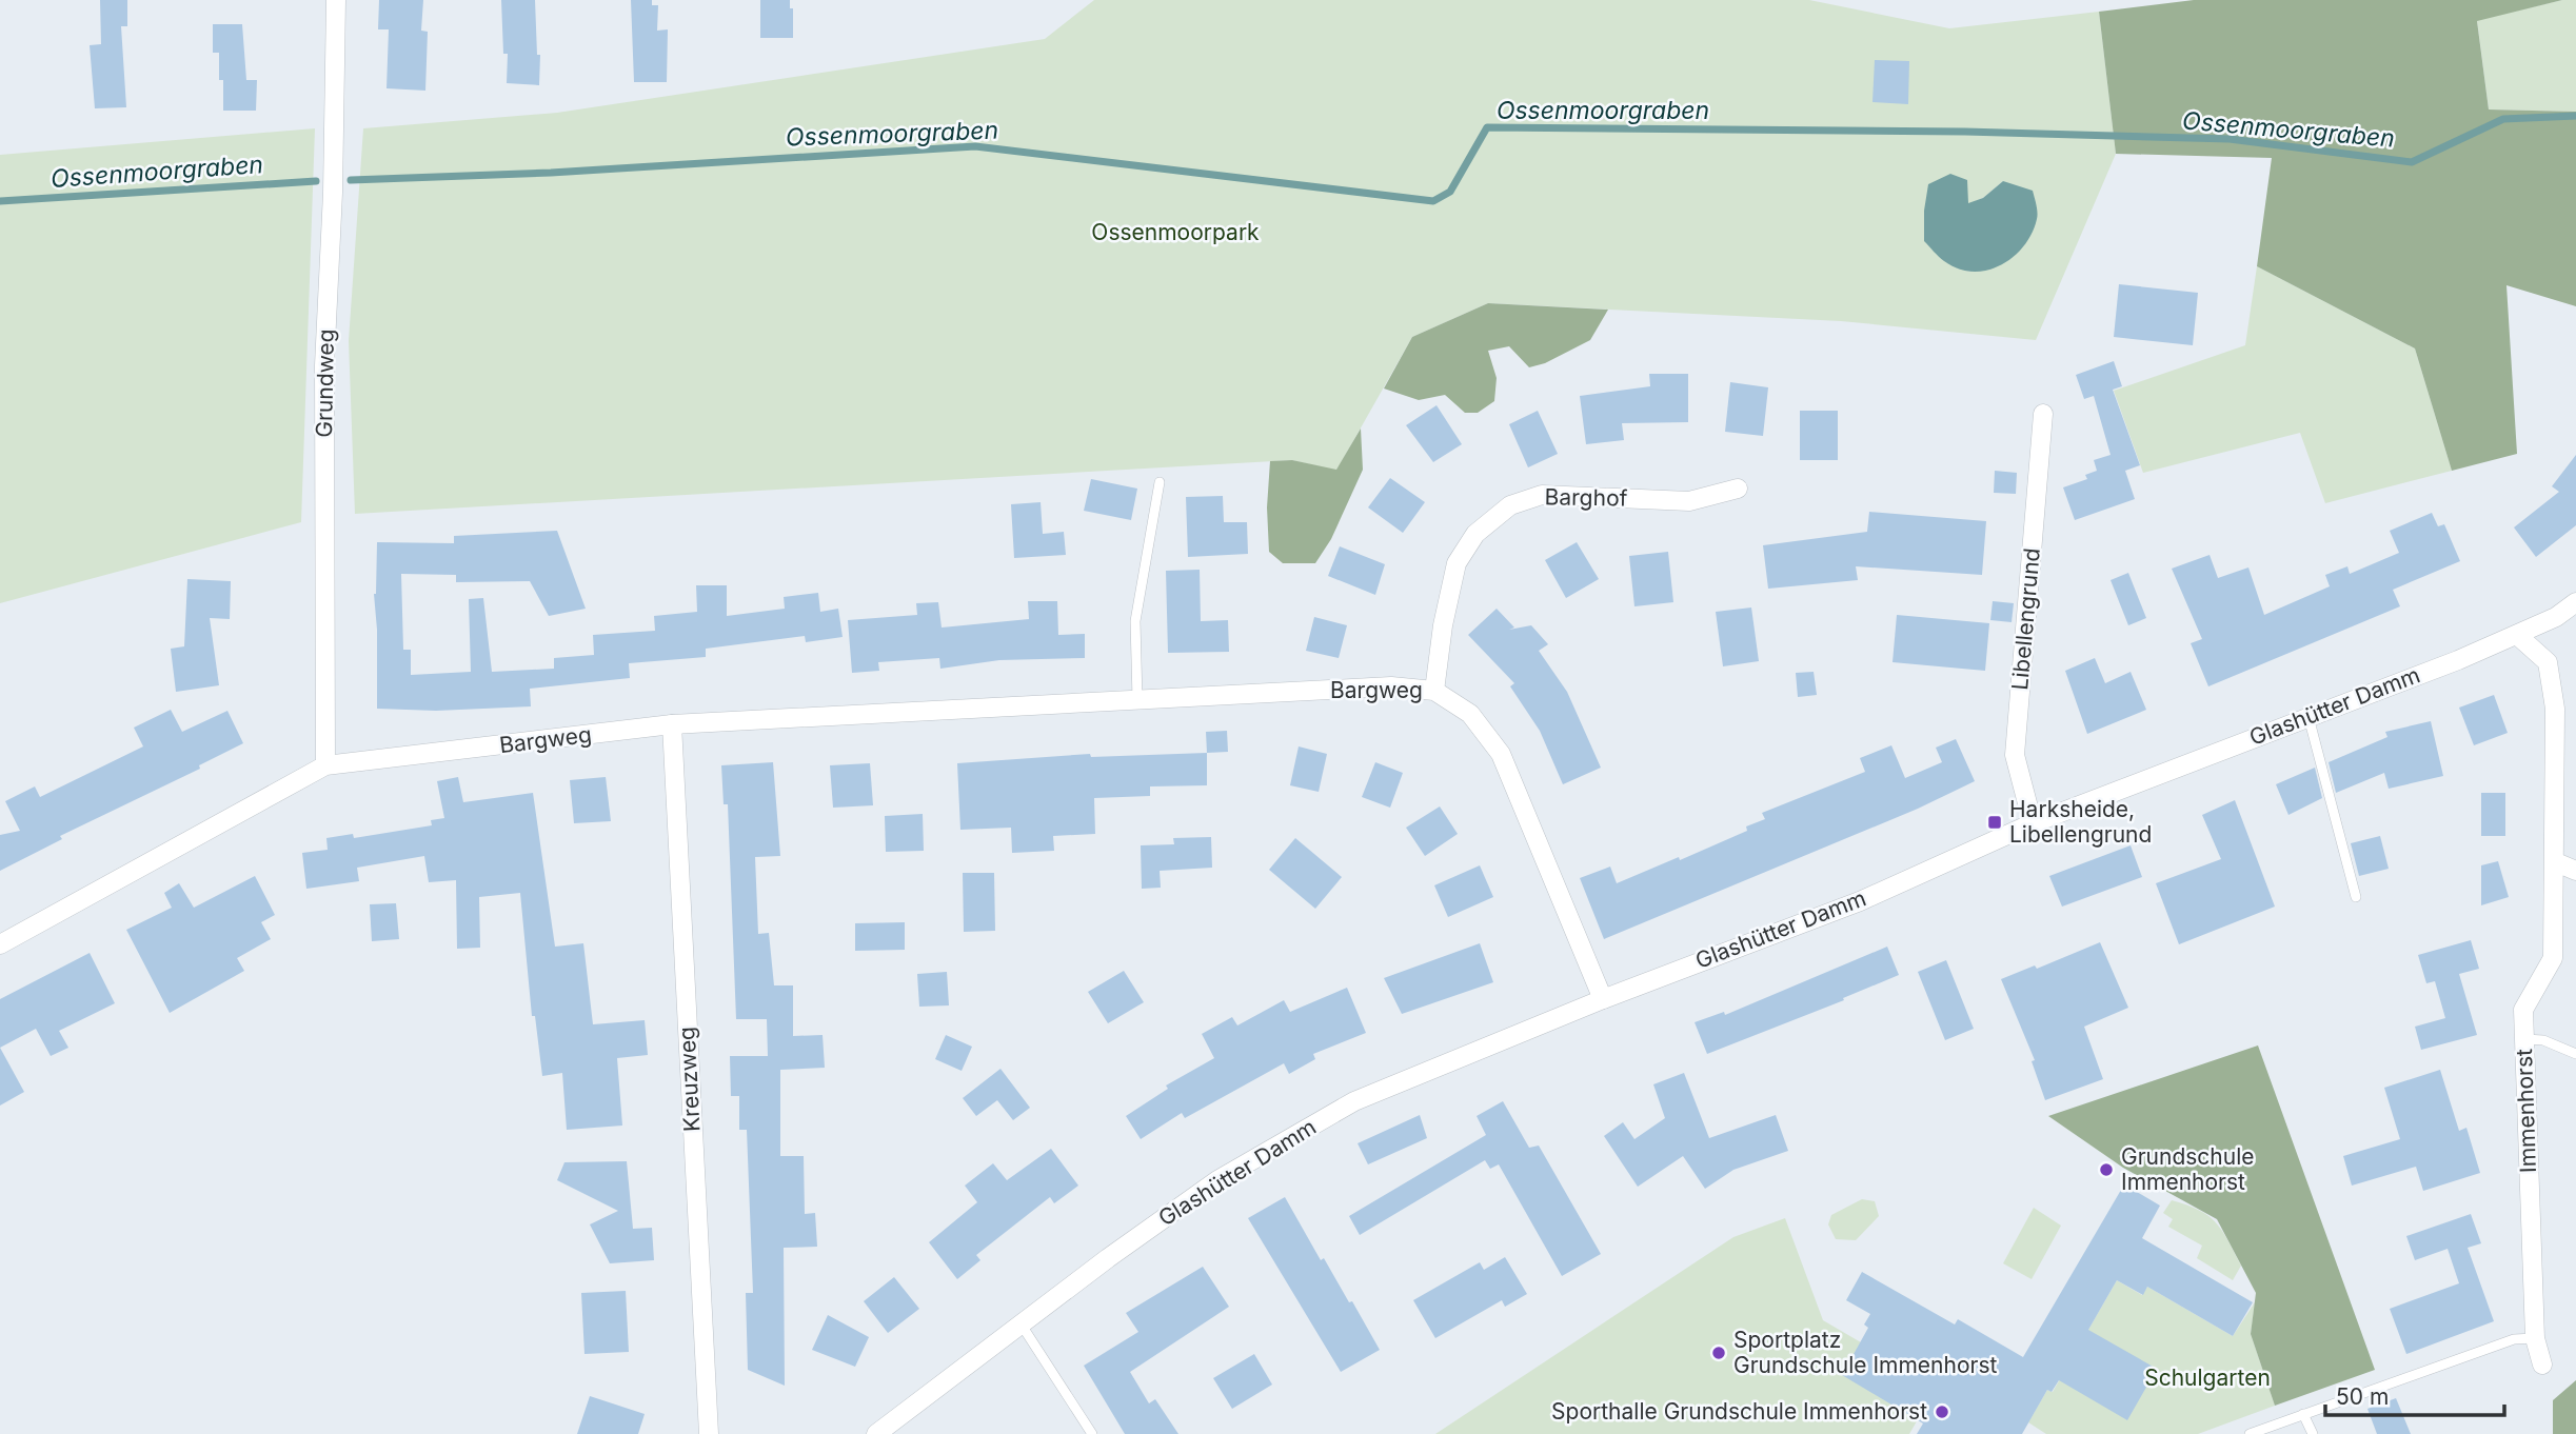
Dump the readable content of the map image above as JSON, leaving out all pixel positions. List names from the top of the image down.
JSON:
{
  "streets": {
    "street": [
      "Grundweg",
      "Barghof",
      "Libellengrund",
      "Bargweg",
      "Glashütter Damm",
      "Kreuzweg",
      "Immenhorst"
    ]
  },
  "crossings": [
    ["Grundweg", "Bargweg"],
    ["Barghof", "Bargweg"],
    ["Libellengrund", "Glashütter Damm"],
    ["Bargweg", "Glashütter Damm"],
    ["Bargweg", "Kreuzweg"],
    ["Glashütter Damm", "Immenhorst"]
  ],
  "water": ["Ossenmoorgraben"],
  "parks": ["Ossenmoorpark", "Schulgarten"],
  "places": {
    "transit": ["Harksheide, Libellengrund"],
    "other": ["Grundschule Immenhorst", "Sportplatz Grundschule Immenhorst", "Sporthalle Grundschule Immenhorst"]
  },
  "scale_bar": "50 m"
}
